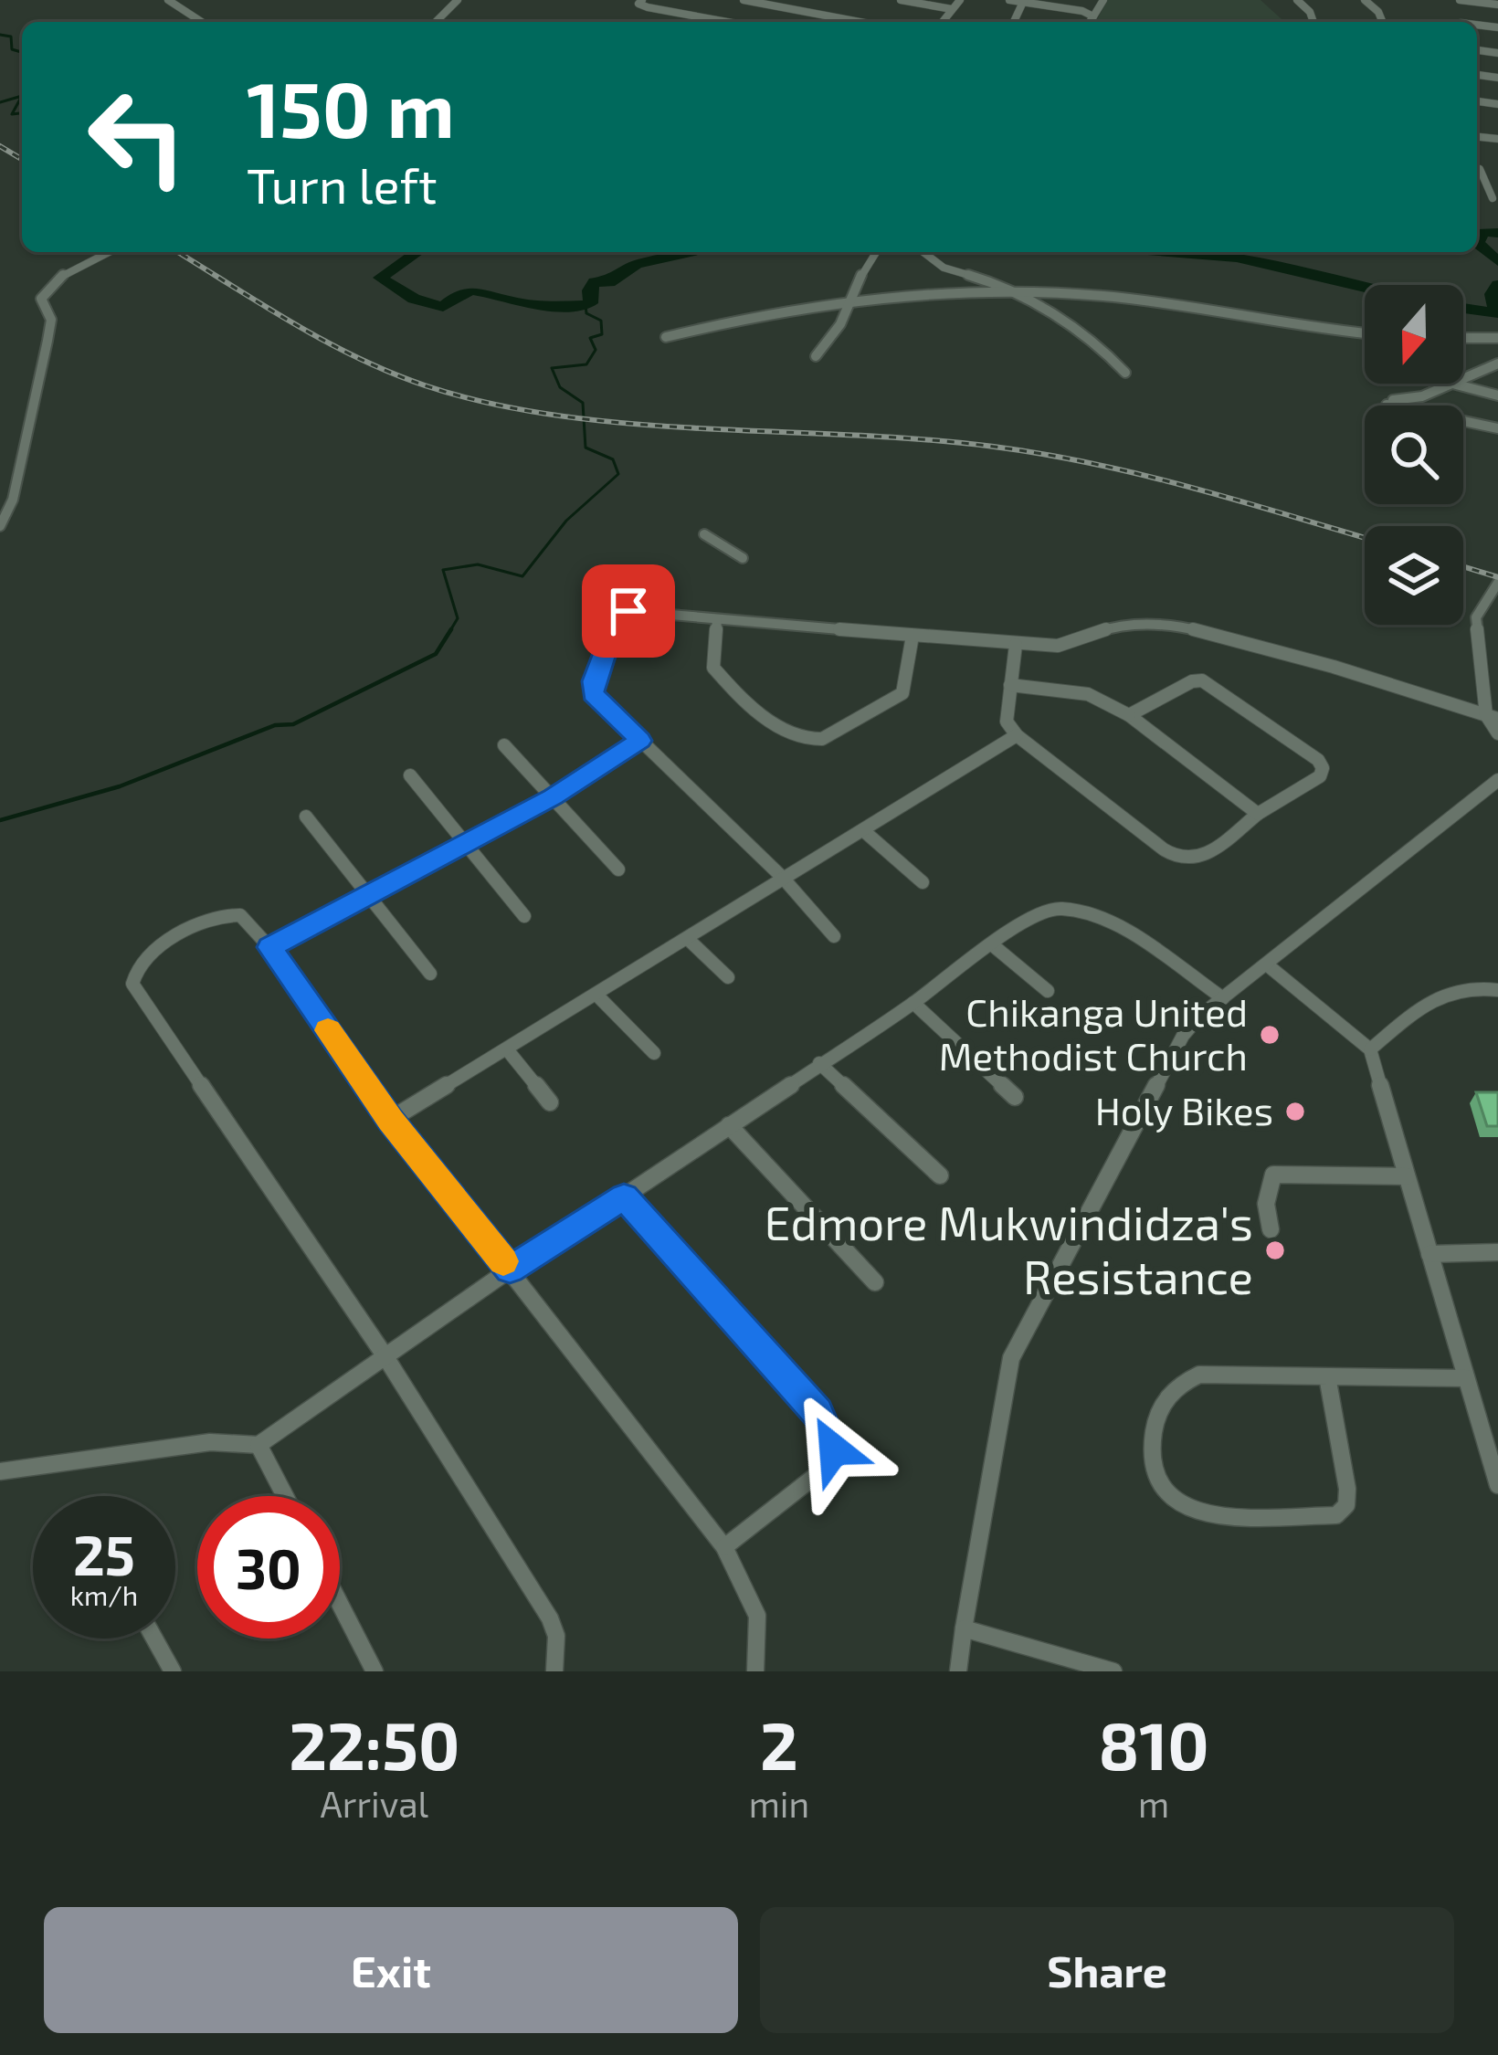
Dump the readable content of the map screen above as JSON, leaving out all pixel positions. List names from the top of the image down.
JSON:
{
  "places": ["Chikanga United Methodist Church", "Holy Bikes", "Edmore Mukwindidza's Resistance"],
  "north": "bottom",
  "page": {
    "turn": ["150 m", "Turn left"],
    "speed": "25 km/h",
    "limit": "30",
    "eta": [
      "22:50",
      "Arrival",
      "2",
      "min",
      "810",
      "m"
    ],
    "buttons": ["Exit", "Share"]
  }
}
